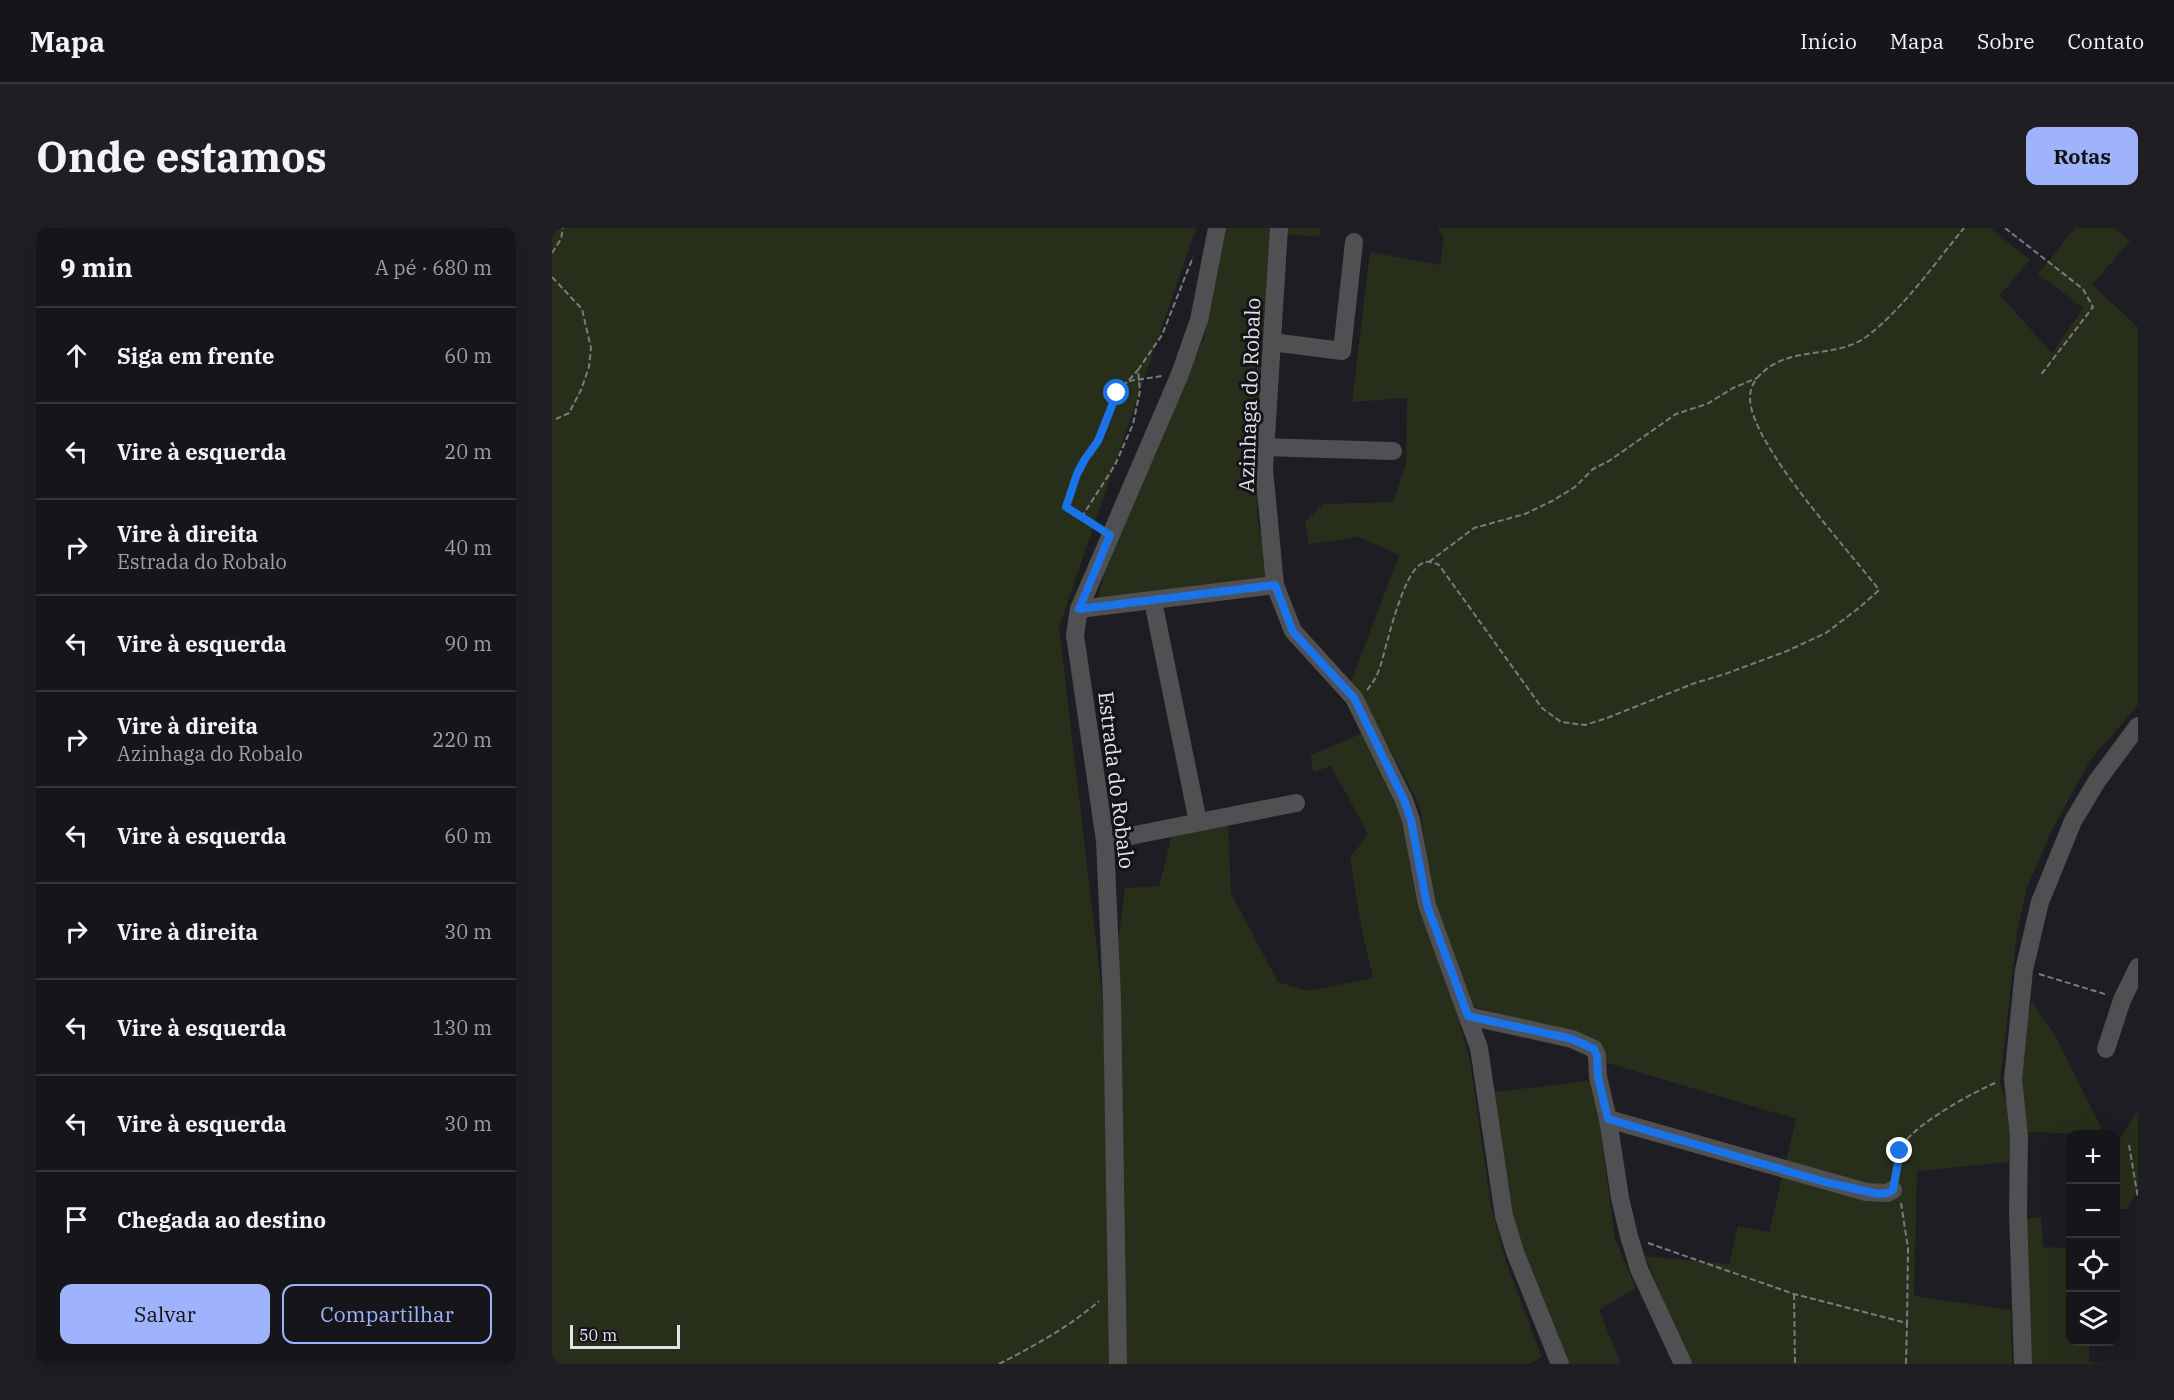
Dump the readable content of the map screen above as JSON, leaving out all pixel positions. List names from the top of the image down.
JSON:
{
  "streets": {
    "street": ["Azinhaga do Robalo", "Estrada do Robalo"]
  },
  "scale_bar": "50 m",
  "page": {
    "header": "Mapa",
    "nav": [
      "Início",
      "Mapa",
      "Sobre",
      "Contato"
    ],
    "buttons": [
      "Rotas",
      ["Salvar", "Compartilhar"]
    ],
    "title": "Onde estamos",
    "heading": ["9 min", "A pé · 680 m"],
    "list": [
      ["Siga em frente", "60 m"],
      ["Vire à esquerda", "20 m"],
      ["Vire à direita", "Estrada do Robalo", "40 m"],
      ["Vire à esquerda", "90 m"],
      ["Vire à direita", "Azinhaga do Robalo", "220 m"],
      ["Vire à esquerda", "60 m"],
      ["Vire à direita", "30 m"],
      ["Vire à esquerda", "130 m"],
      ["Vire à esquerda", "30 m"],
      "Chegada ao destino"
    ],
    "map_buttons": ["+", "−"],
    "scale": "50 m"
  }
}
